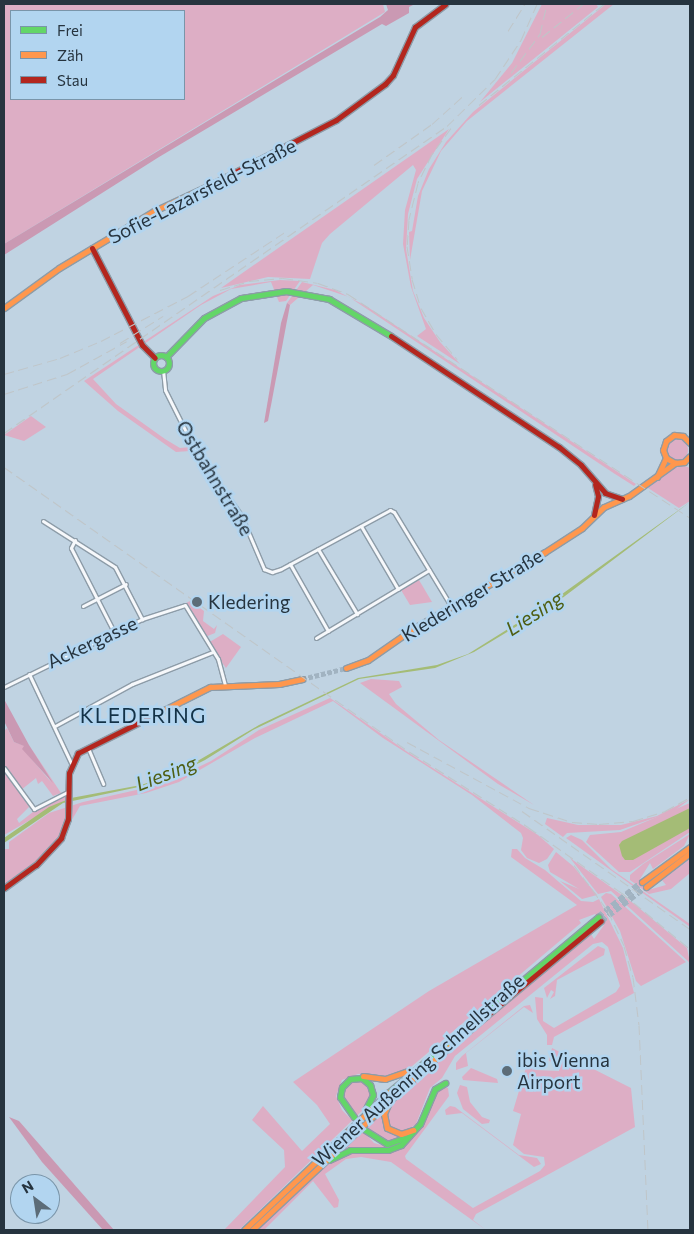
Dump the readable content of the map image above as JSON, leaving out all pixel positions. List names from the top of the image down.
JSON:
{
  "streets": {
    "main road": ["Sofie-Lazarsfeld-Straße", "Klederinger Straße", "Wiener Außenring Schnellstraße"],
    "street": ["Ostbahnstraße", "Ackergasse"]
  },
  "districts": ["KLEDERING"],
  "water": ["Liesing"],
  "places": ["Kledering", "ibis Vienna Airport"],
  "legend": ["Frei", "Zäh", "Stau"],
  "north": "top left"
}
